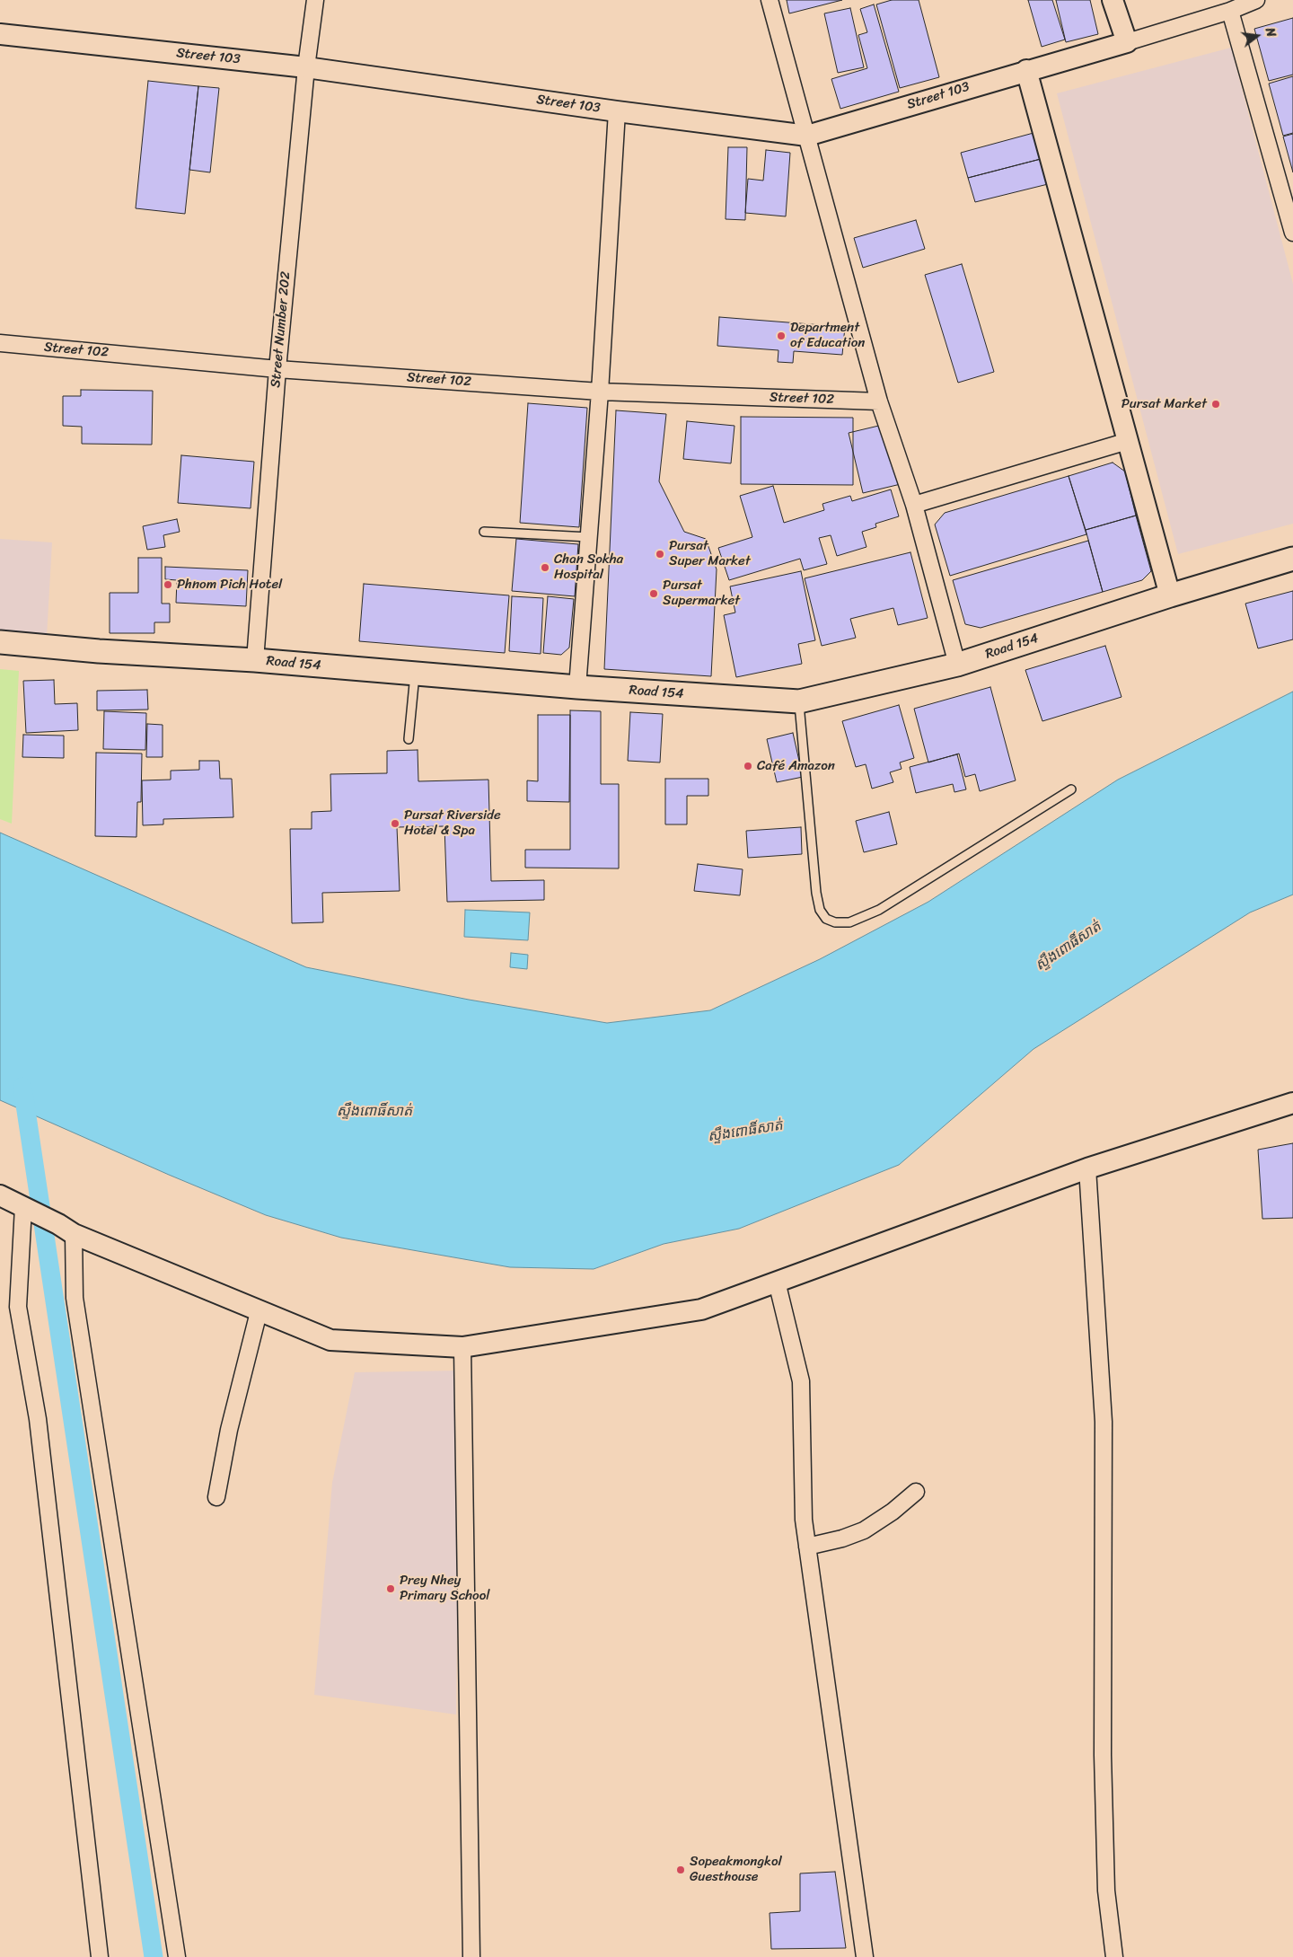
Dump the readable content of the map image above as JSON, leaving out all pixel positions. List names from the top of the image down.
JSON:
{
  "streets": {
    "main road": ["Road 154"],
    "street": ["Street 103", "Street Number 202", "Street 102"]
  },
  "crossings": [
    ["Street 103", "Street Number 202"],
    ["Street Number 202", "Street 102"],
    ["Street Number 202", "Road 154"]
  ],
  "water": ["ស្ទឹងពោធិ៍សាត់"],
  "places": [
    "Department of Education",
    "Pursat Market",
    "Pursat Super Market",
    "Chan Sokha Hospital",
    "Phnom Pich Hotel",
    "Pursat Supermarket",
    "Café Amazon",
    "Pursat Riverside Hotel & Spa",
    "Prey Nhey Primary School",
    "Sopeakmongkol Guesthouse"
  ],
  "north": "right"
}
